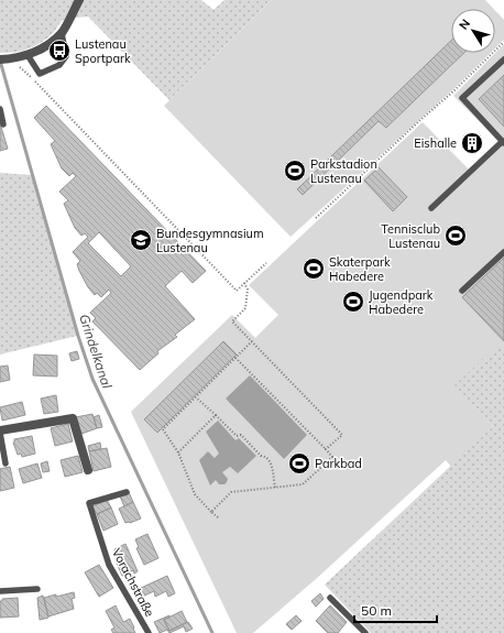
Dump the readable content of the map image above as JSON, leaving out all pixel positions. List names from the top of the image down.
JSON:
{
  "streets": {
    "lane": ["Vorachstraße"]
  },
  "water": ["Grindelkanal"],
  "places": {
    "bus stop": ["Lustenau Sportpark"],
    "building": ["Eishalle"],
    "sports": [
      "Parkstadion Lustenau",
      "Tennisclub Lustenau",
      "Skaterpark Habedere",
      "Jugendpark Habedere",
      "Parkbad"
    ],
    "school or university": ["Bundesgymnasium Lustenau"]
  },
  "scale_bar": "50 m",
  "north": "top left"
}
